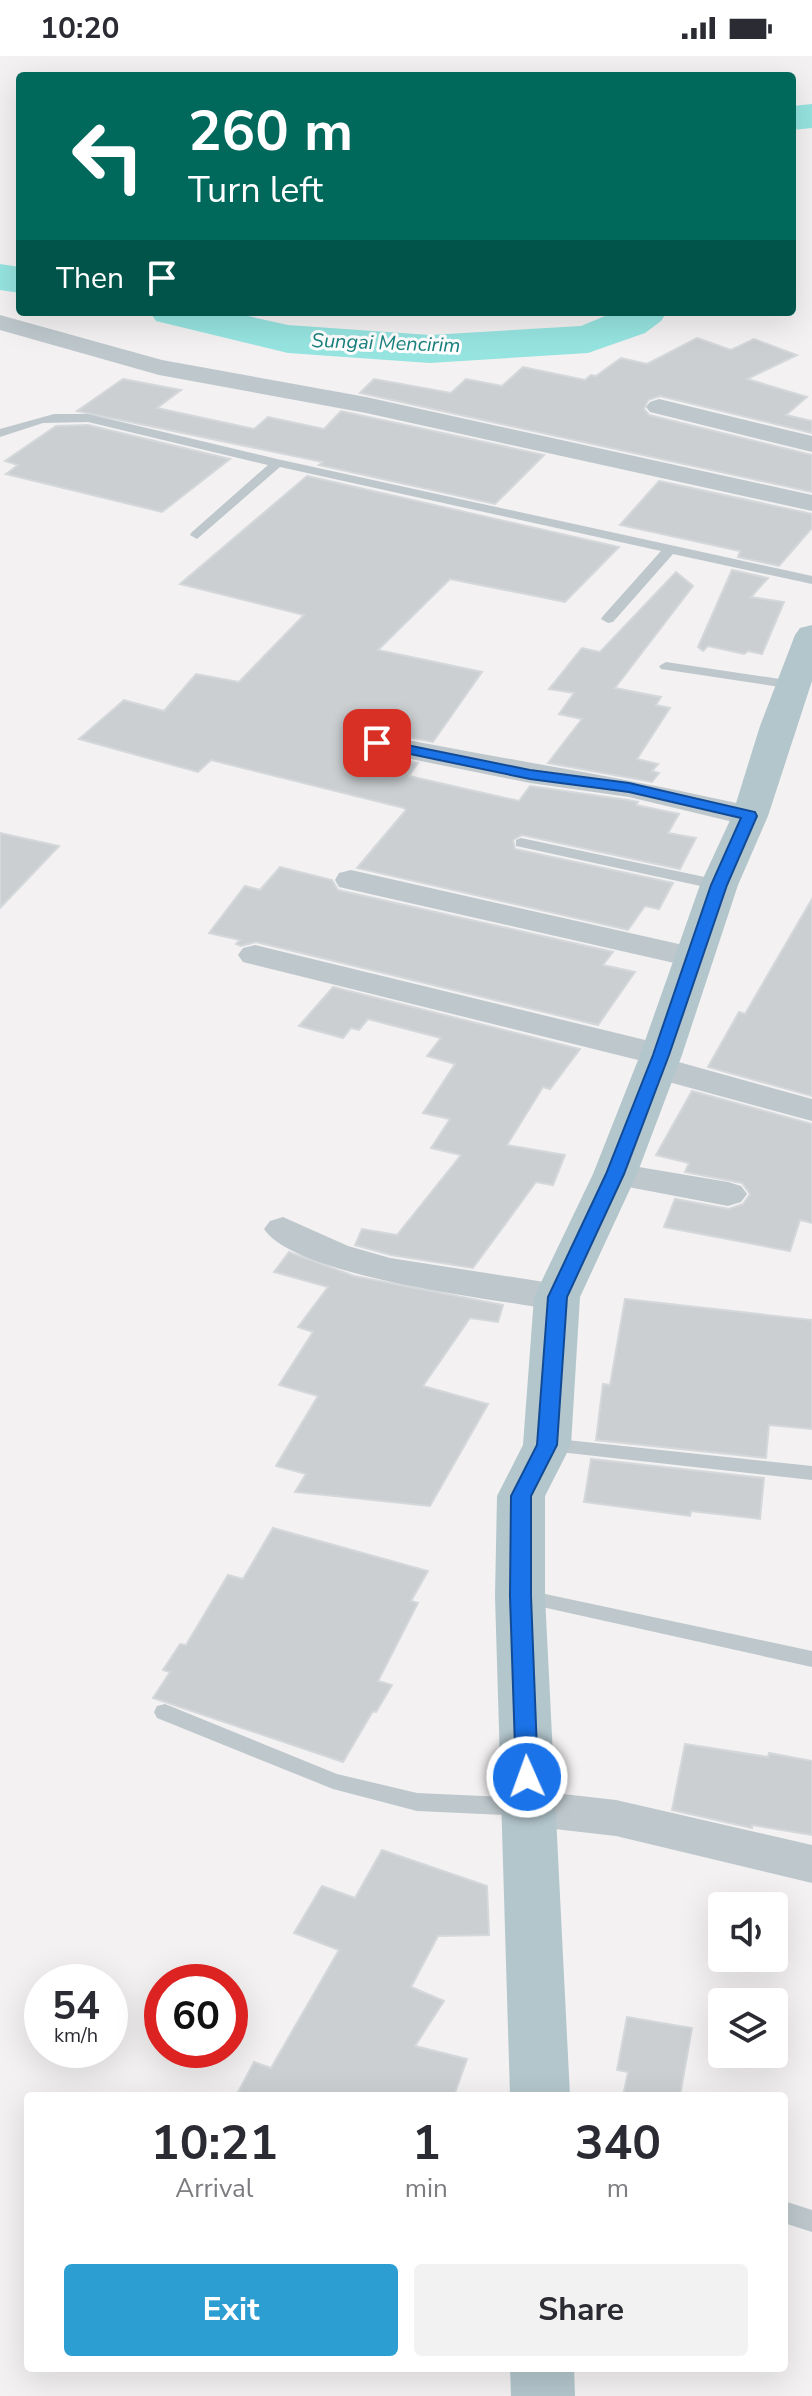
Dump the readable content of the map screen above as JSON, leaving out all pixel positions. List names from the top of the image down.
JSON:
{
  "water": ["Sungai Mencirim"],
  "page": {
    "status": "10:20",
    "turn": ["260 m", "Turn left"],
    "then": "Then",
    "speed": "54 km/h",
    "limit": "60",
    "eta": [
      "10:21",
      "Arrival",
      "1",
      "min",
      "340",
      "m"
    ],
    "buttons": ["Exit", "Share"]
  }
}
